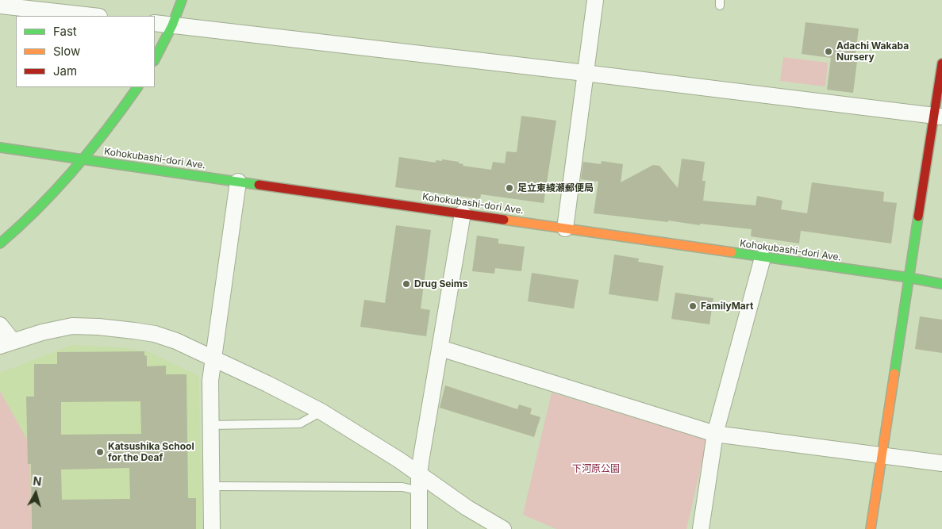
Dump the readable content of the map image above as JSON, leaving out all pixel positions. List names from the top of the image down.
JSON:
{
  "streets": {
    "main road": ["Kohokubashi-dori Ave."]
  },
  "parks": ["下河原公園"],
  "places": [
    "Adachi Wakaba Nursery",
    "足立東綾瀬郵便局",
    "Drug Seims",
    "FamilyMart",
    "Katsushika School for the Deaf"
  ],
  "legend": ["Fast", "Slow", "Jam"],
  "north": "top"
}
